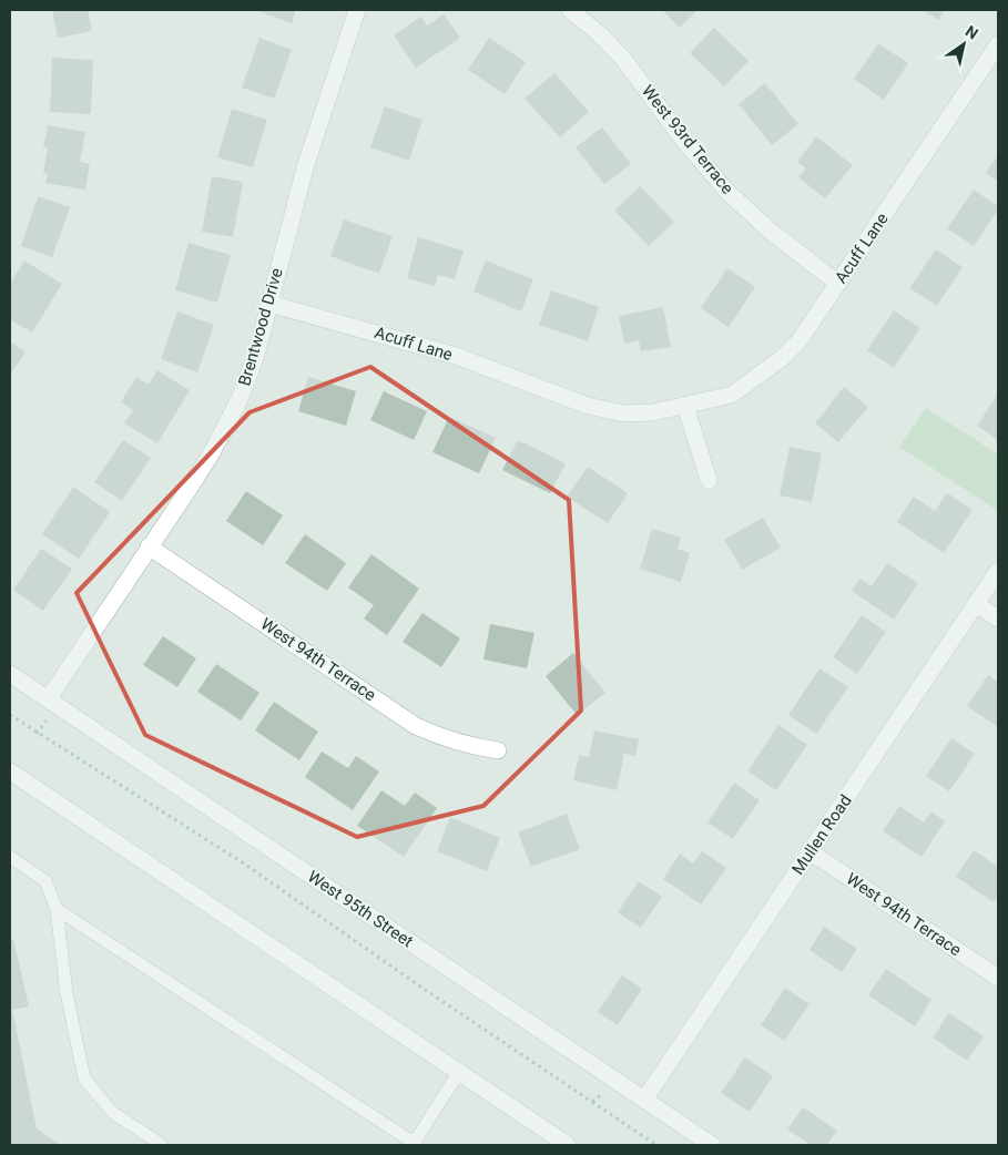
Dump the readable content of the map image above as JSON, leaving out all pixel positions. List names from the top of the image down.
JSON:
{
  "streets": {
    "street": [
      "West 93rd Terrace",
      "Acuff Lane",
      "Brentwood Drive",
      "West 94th Terrace",
      "Mullen Road",
      "West 95th Street"
    ]
  },
  "crossings": [
    ["West 93rd Terrace", "Acuff Lane"],
    ["Acuff Lane", "Brentwood Drive"],
    ["Brentwood Drive", "West 94th Terrace"],
    ["Brentwood Drive", "West 95th Street"],
    ["West 94th Terrace", "Mullen Road"],
    ["Mullen Road", "West 95th Street"]
  ],
  "north": "top right"
}
